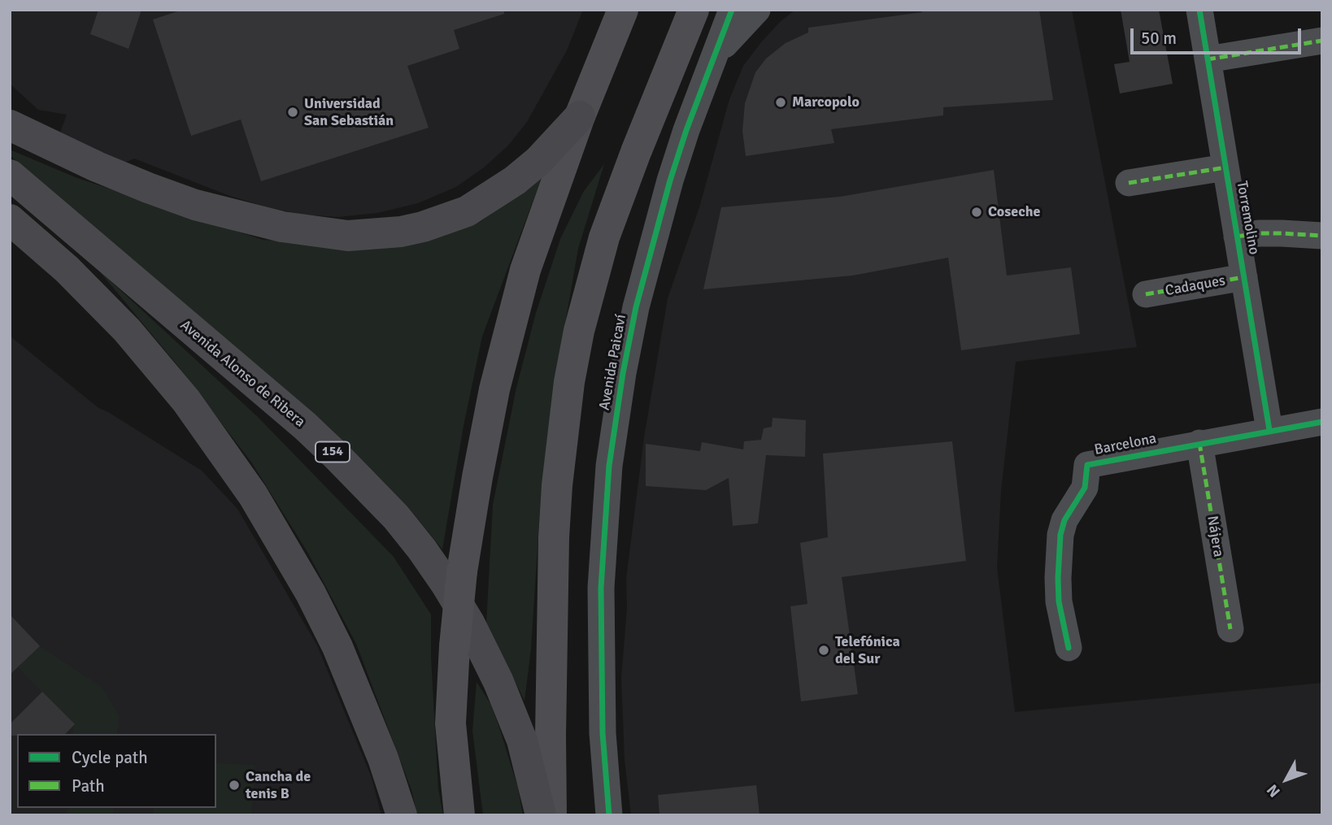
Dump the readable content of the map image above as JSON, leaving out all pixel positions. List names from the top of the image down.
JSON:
{
  "streets": {
    "highway": ["Avenida Alonso de Ribera", "154"],
    "street": [
      "Torremolino",
      "Cadaques",
      "Avenida Paicaví",
      "Barcelona",
      "Nájera"
    ]
  },
  "crossings": [
    ["Torremolino", "Cadaques"],
    ["Torremolino", "Barcelona"],
    ["Barcelona", "Nájera"]
  ],
  "places": [
    "Marcopolo",
    "Universidad San Sebastián",
    "Coseche",
    "Telefónica del Sur",
    "Cancha de tenis B"
  ],
  "legend": ["Cycle path", "Path"],
  "scale_bar": "50 m",
  "north": "bottom left"
}
